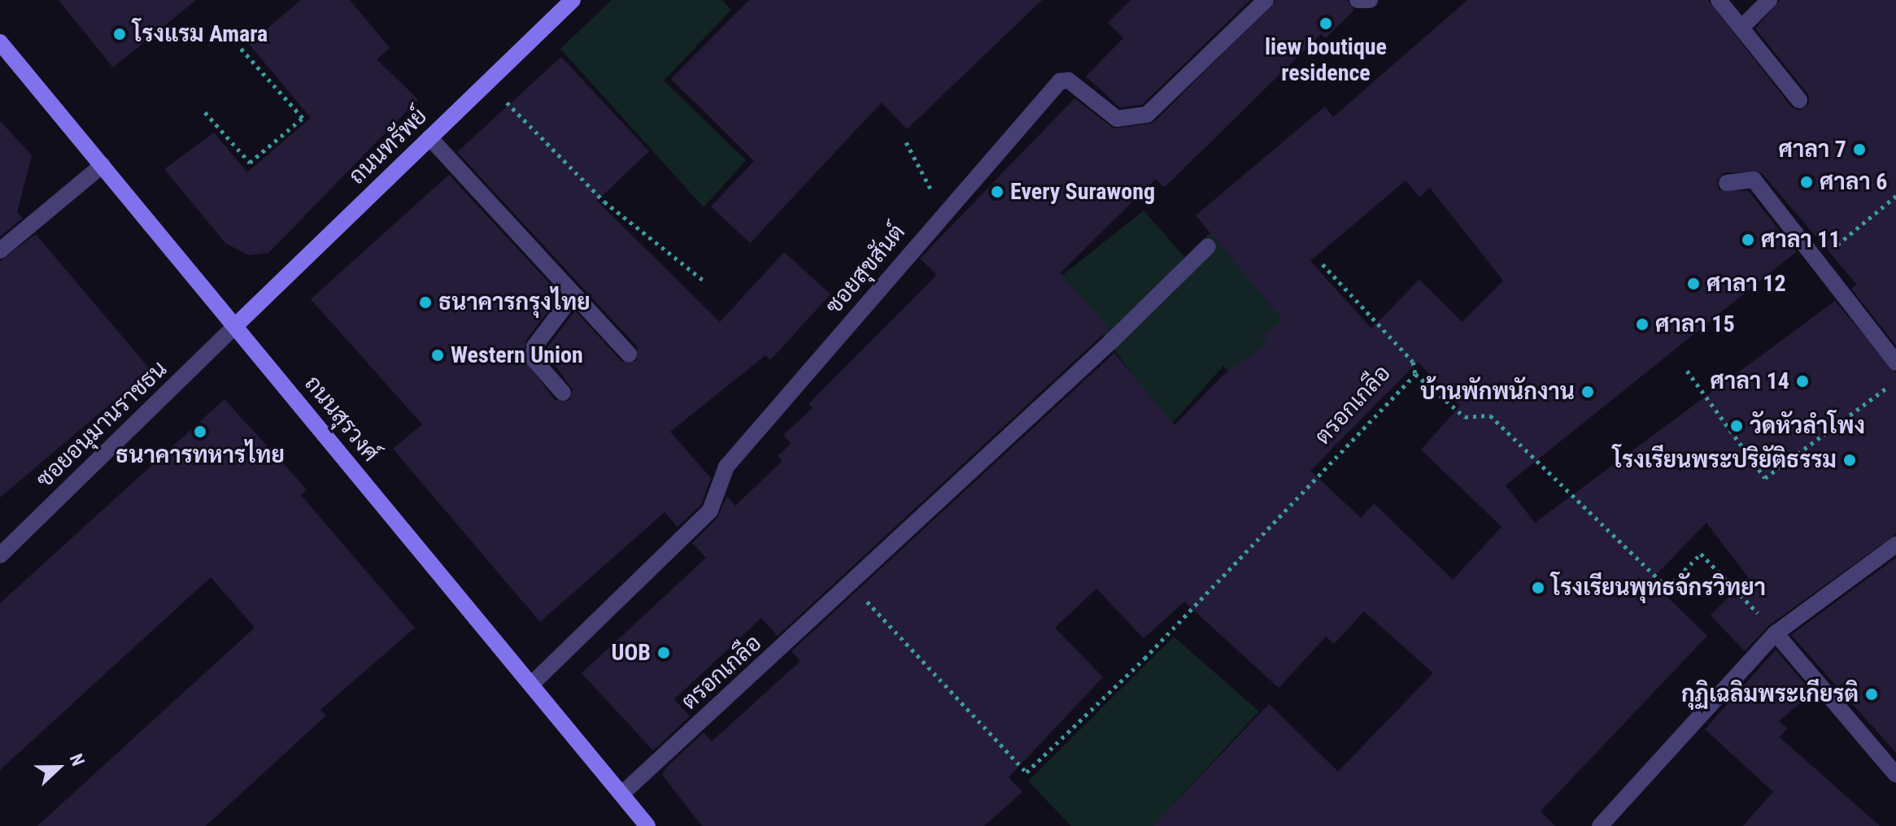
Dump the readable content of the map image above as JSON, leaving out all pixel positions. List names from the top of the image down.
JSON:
{
  "streets": {
    "main road": ["ถนนทรัพย์", "ถนนสุรวงศ์"],
    "street": ["ซอยสุขสันต์", "ตรอกเกลือ", "ซอยอนุมานราชธน"]
  },
  "crossings": [
    ["ถนนทรัพย์", "ถนนสุรวงศ์"],
    ["ถนนทรัพย์", "ซอยอนุมานราชธน"],
    ["ซอยสุขสันต์", "ถนนสุรวงศ์"],
    ["ตรอกเกลือ", "ถนนสุรวงศ์"],
    ["ถนนสุรวงศ์", "ซอยอนุมานราชธน"]
  ],
  "places": [
    "liew boutique residence",
    "โรงแรม Amara",
    "ศาลา 7",
    "ศาลา 6",
    "Every Surawong",
    "ศาลา 11",
    "ศาลา 12",
    "ธนาคารกรุงไทย",
    "ศาลา 15",
    "Western Union",
    "ศาลา 14",
    "บ้านพักพนักงาน",
    "วัดหัวลำโพง",
    "ธนาคารทหารไทย",
    "โรงเรียนพระปริยัติธรรม",
    "โรงเรียนพุทธจักรวิทยา",
    "UOB",
    "กุฏิเฉลิมพระเกียรติ"
  ],
  "north": "right"
}
